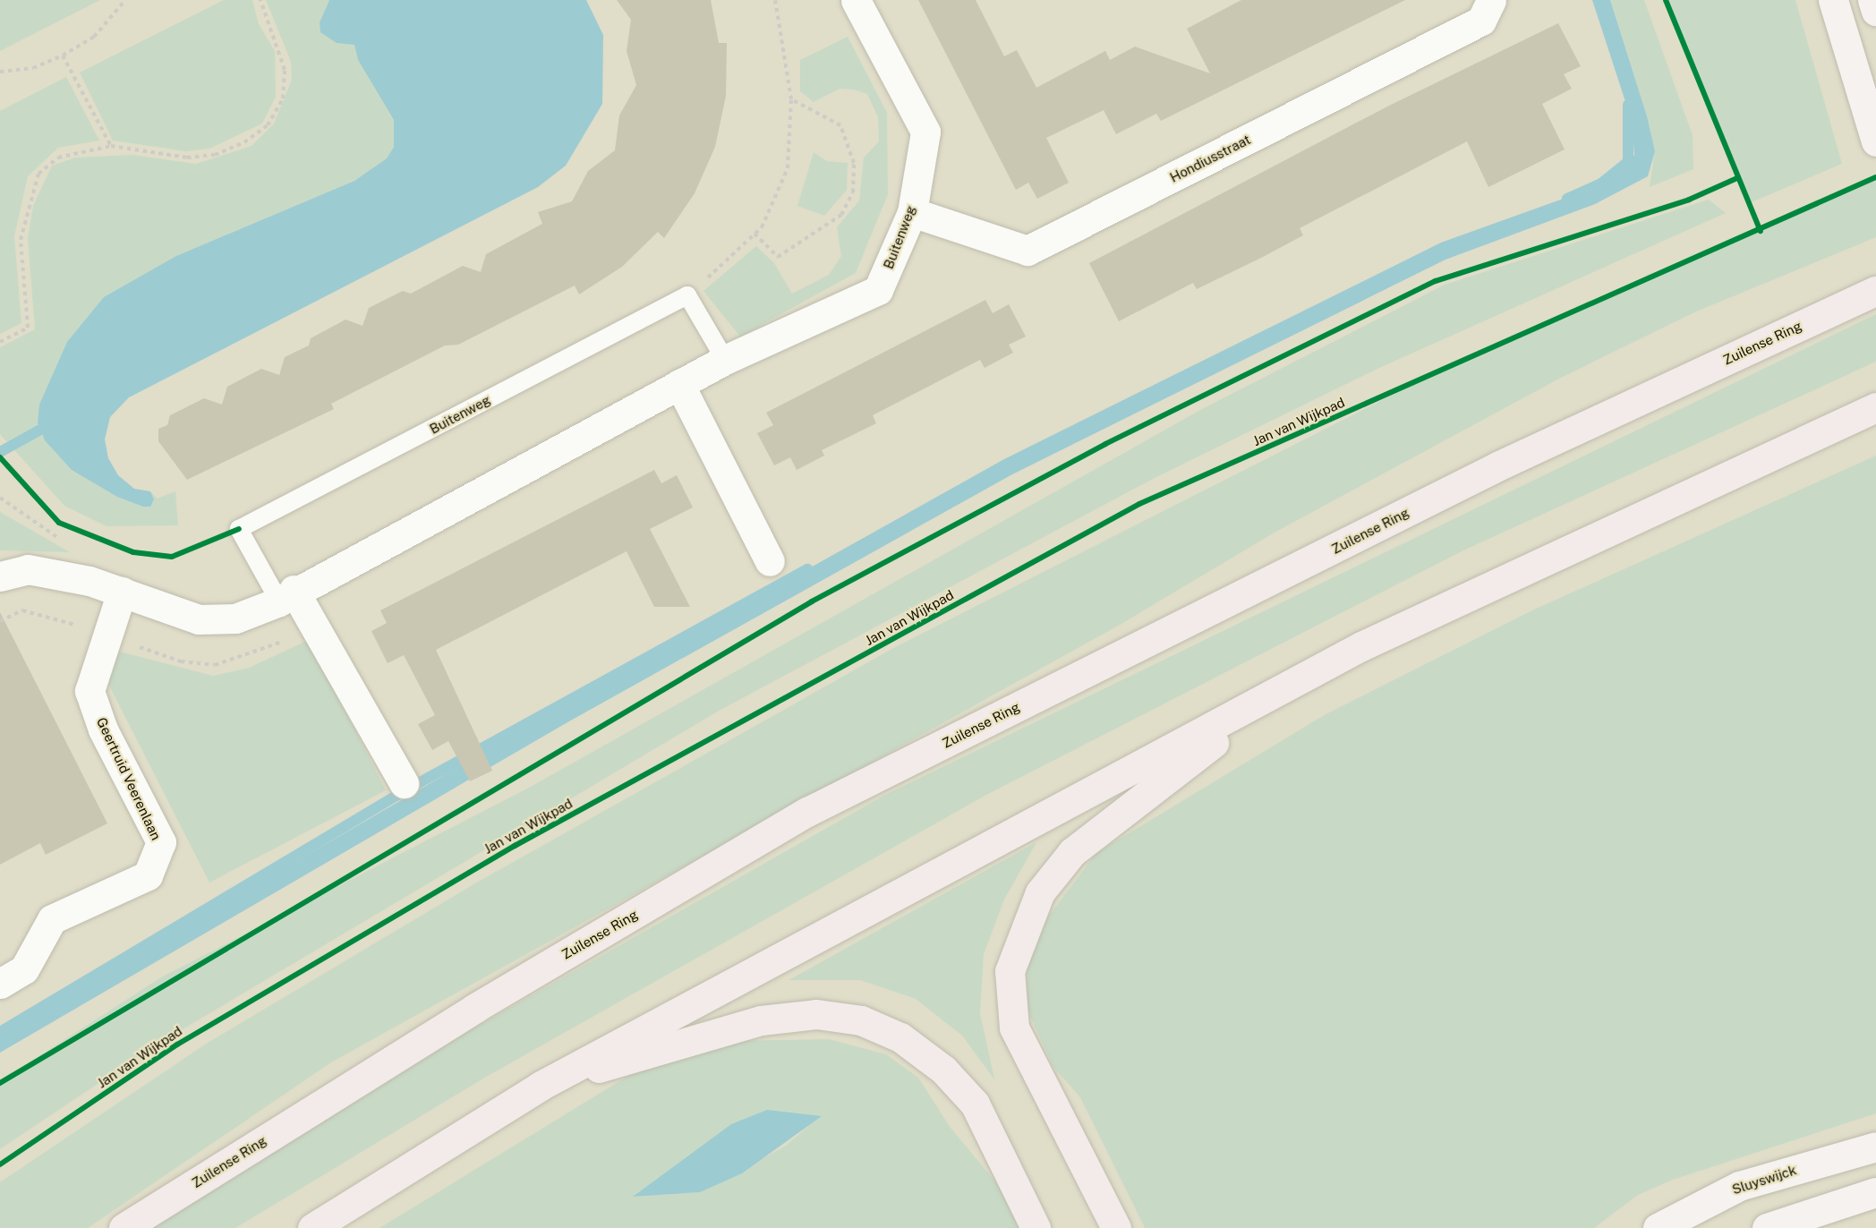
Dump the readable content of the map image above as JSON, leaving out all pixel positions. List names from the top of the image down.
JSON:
{
  "streets": {
    "main road": ["Zuilense Ring", "Sluyswijck"],
    "street": ["Hondiusstraat", "Buitenweg", "Geertruid Veerenlaan"],
    "cycle path": ["Jan van Wijkpad"]
  },
  "crossings": [
    ["Hondiusstraat", "Buitenweg"],
    ["Buitenweg", "Geertruid Veerenlaan"]
  ]
}
